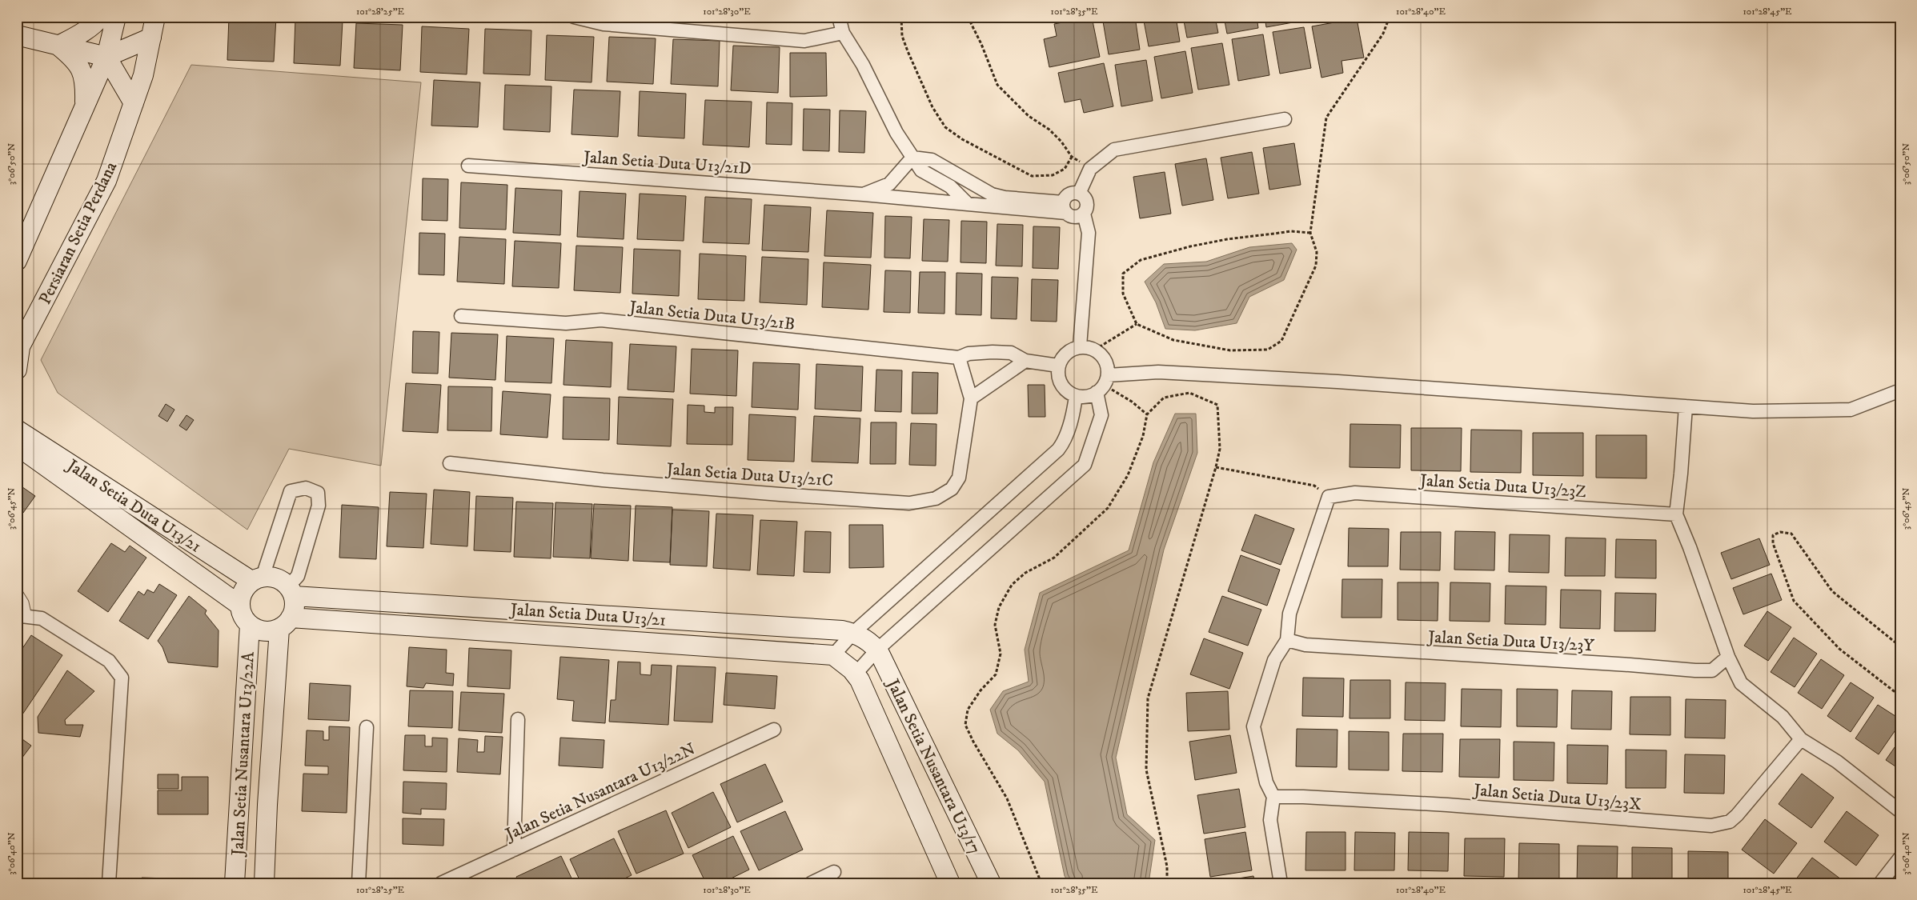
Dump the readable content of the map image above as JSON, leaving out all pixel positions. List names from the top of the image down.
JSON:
{
  "streets": {
    "main road": [
      "Persiaran Setia Perdana",
      "Jalan Setia Duta U13/21",
      "Jalan Setia Nusantara U13/22A",
      "Jalan Setia Nusantara U13/17"
    ],
    "street": [
      "Jalan Setia Duta U13/21D",
      "Jalan Setia Duta U13/21B",
      "Jalan Setia Duta U13/21C",
      "Jalan Setia Duta U13/23Z",
      "Jalan Setia Duta U13/23Y",
      "Jalan Setia Nusantara U13/22N",
      "Jalan Setia Duta U13/23X"
    ]
  },
  "crossings": [
    ["Jalan Setia Duta U13/21", "Jalan Setia Nusantara U13/22A"],
    ["Jalan Setia Duta U13/21", "Jalan Setia Nusantara U13/17"]
  ],
  "coordinates": [
    "101°28'25\"E",
    "101°28'30\"E",
    "101°28'35\"E",
    "101°28'40\"E",
    "101°28'45\"E",
    "3°06'50\"N",
    "3°06'45\"N",
    "3°06'40\"N"
  ]
}
